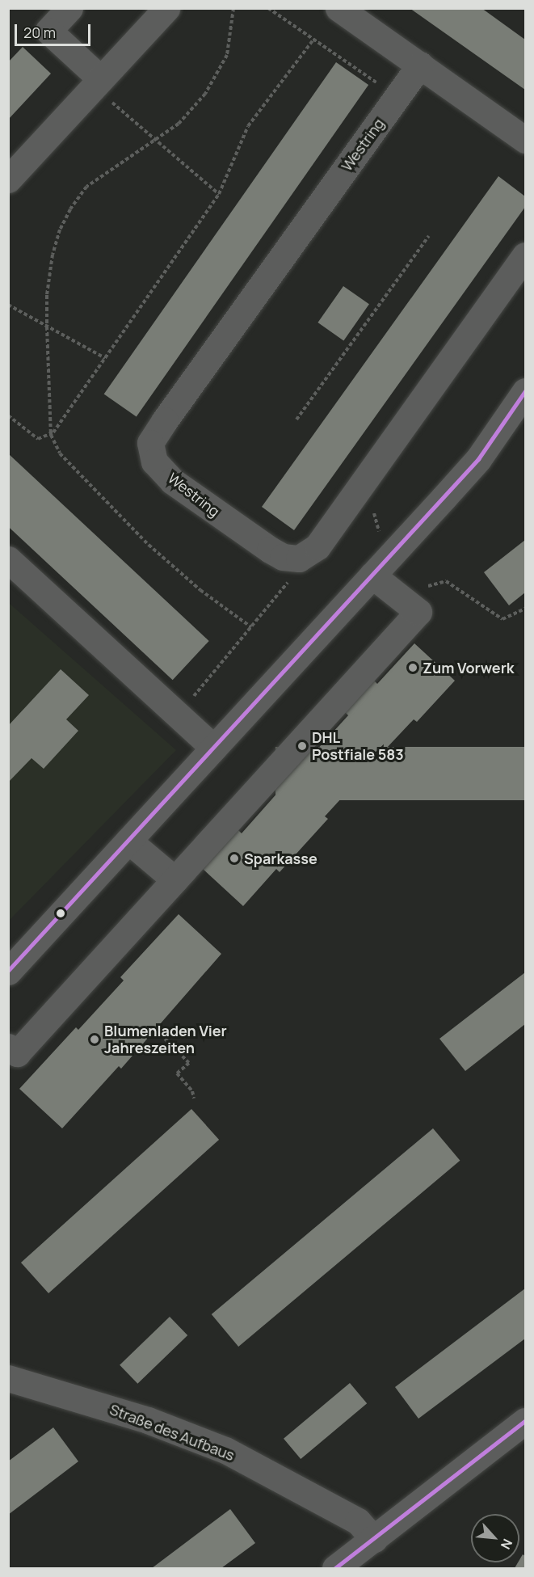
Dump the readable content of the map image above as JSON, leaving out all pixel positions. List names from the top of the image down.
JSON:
{
  "streets": {
    "street": ["Westring", "Straße des Aufbaus"]
  },
  "places": [
    "Zum Vorwerk",
    "DHL Postfiale 583",
    "Sparkasse",
    "Blumenladen Vier Jahreszeiten"
  ],
  "scale_bar": "20 m",
  "north": "bottom right"
}
